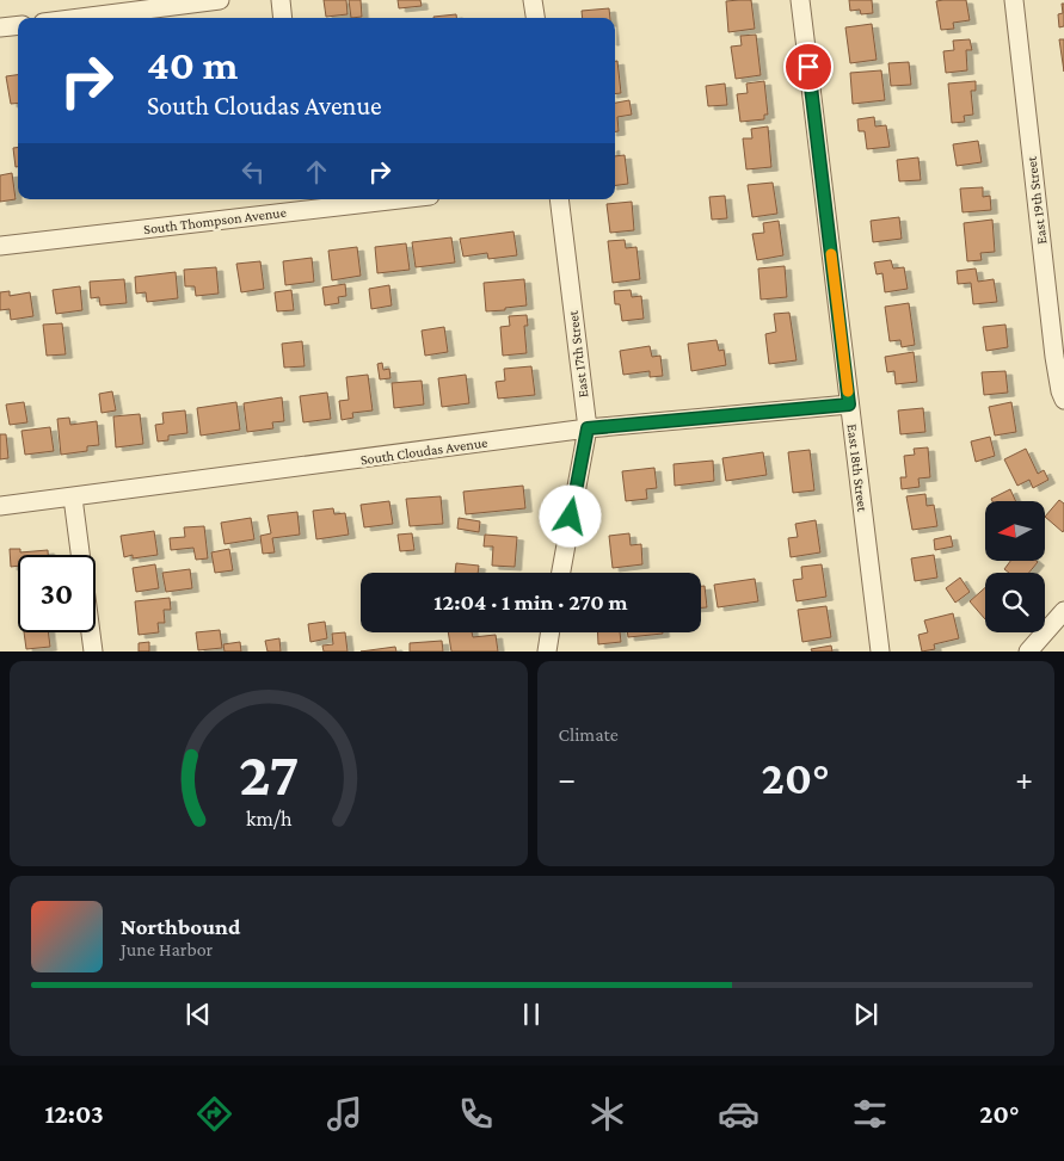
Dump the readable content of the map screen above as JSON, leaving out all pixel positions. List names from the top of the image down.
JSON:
{
  "streets": {
    "street": [
      "East 19th Street",
      "South Thompson Avenue",
      "East 17th Street",
      "South Cloudas Avenue",
      "East 18th Street"
    ]
  },
  "crossings": [
    ["East 17th Street", "South Cloudas Avenue"],
    ["South Cloudas Avenue", "East 18th Street"]
  ],
  "north": "left",
  "page": {
    "turn": ["40 m", "South Cloudas Avenue"],
    "limit": "30",
    "trip": "12:04 · 1 min · 270 m",
    "tile": "Climate",
    "heat": ["−", "20°", "+"],
    "song": ["Northbound", "June Harbor"],
    "tabs": ["12:03", "20°"],
    "gauge": ["27", "km/h"]
  }
}
